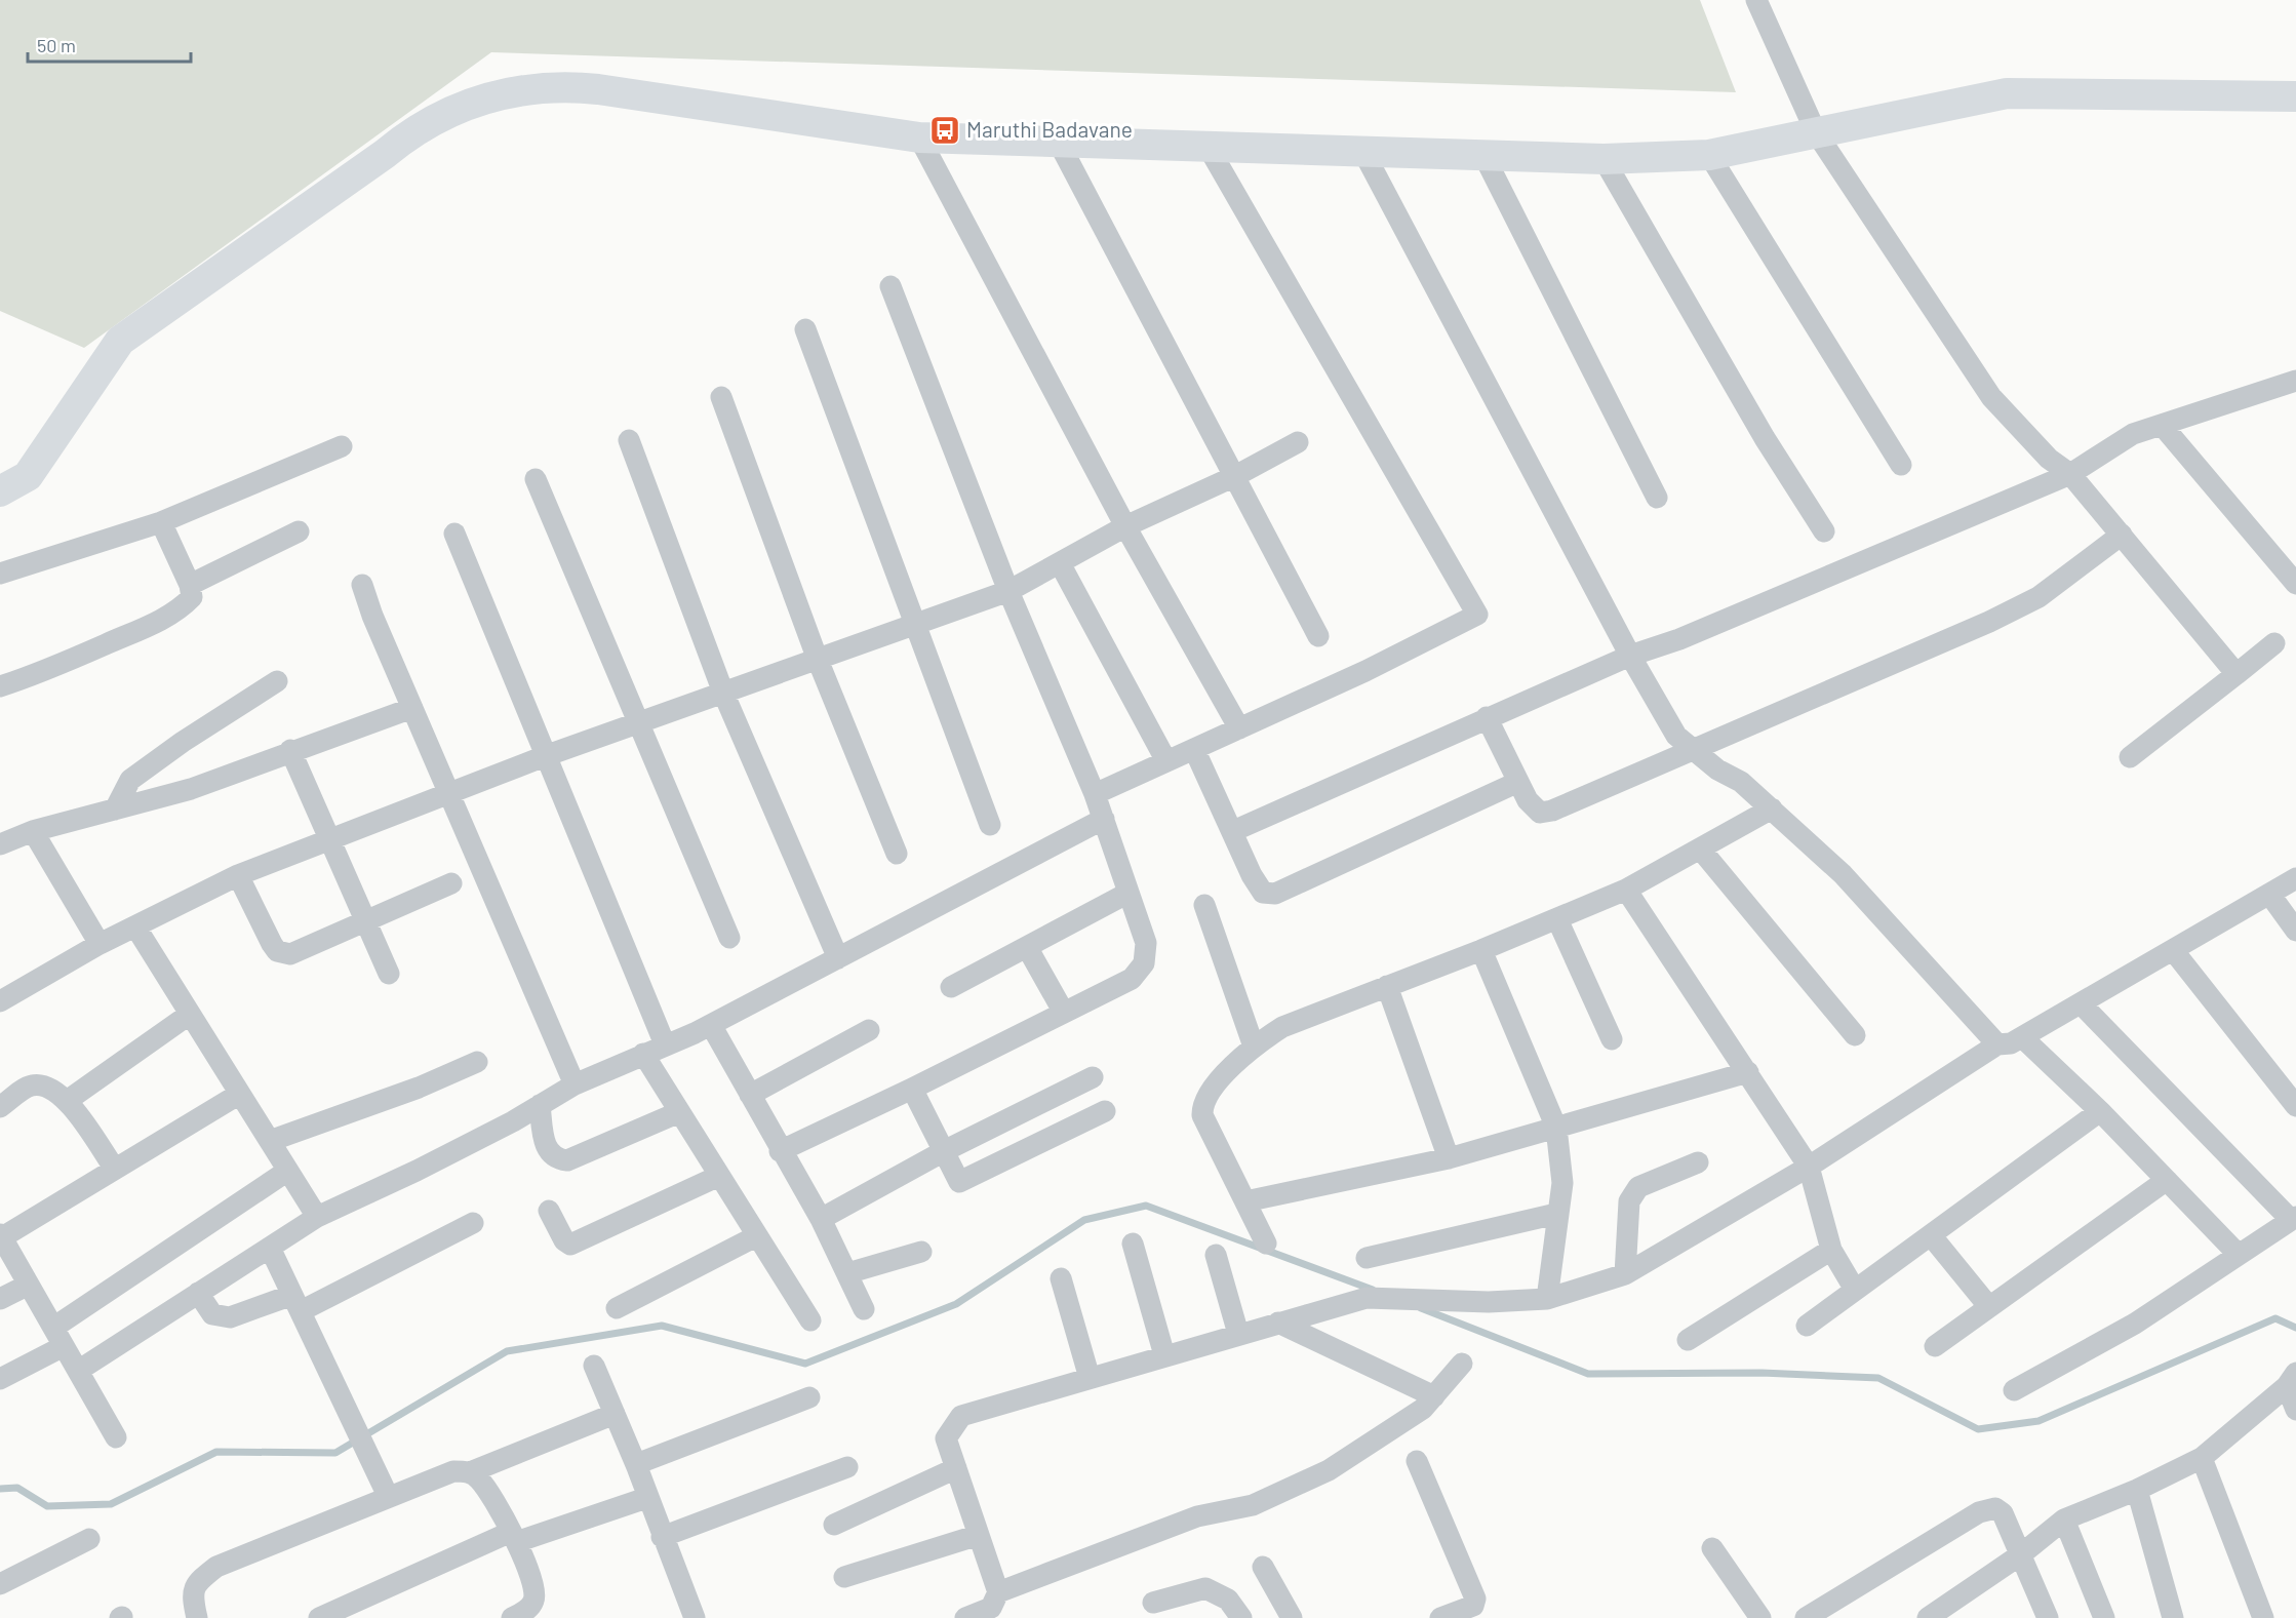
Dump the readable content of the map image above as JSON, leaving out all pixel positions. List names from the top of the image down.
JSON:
{
  "places": {
    "bus stop": ["Maruthi Badavane"]
  },
  "scale_bar": "50 m"
}
